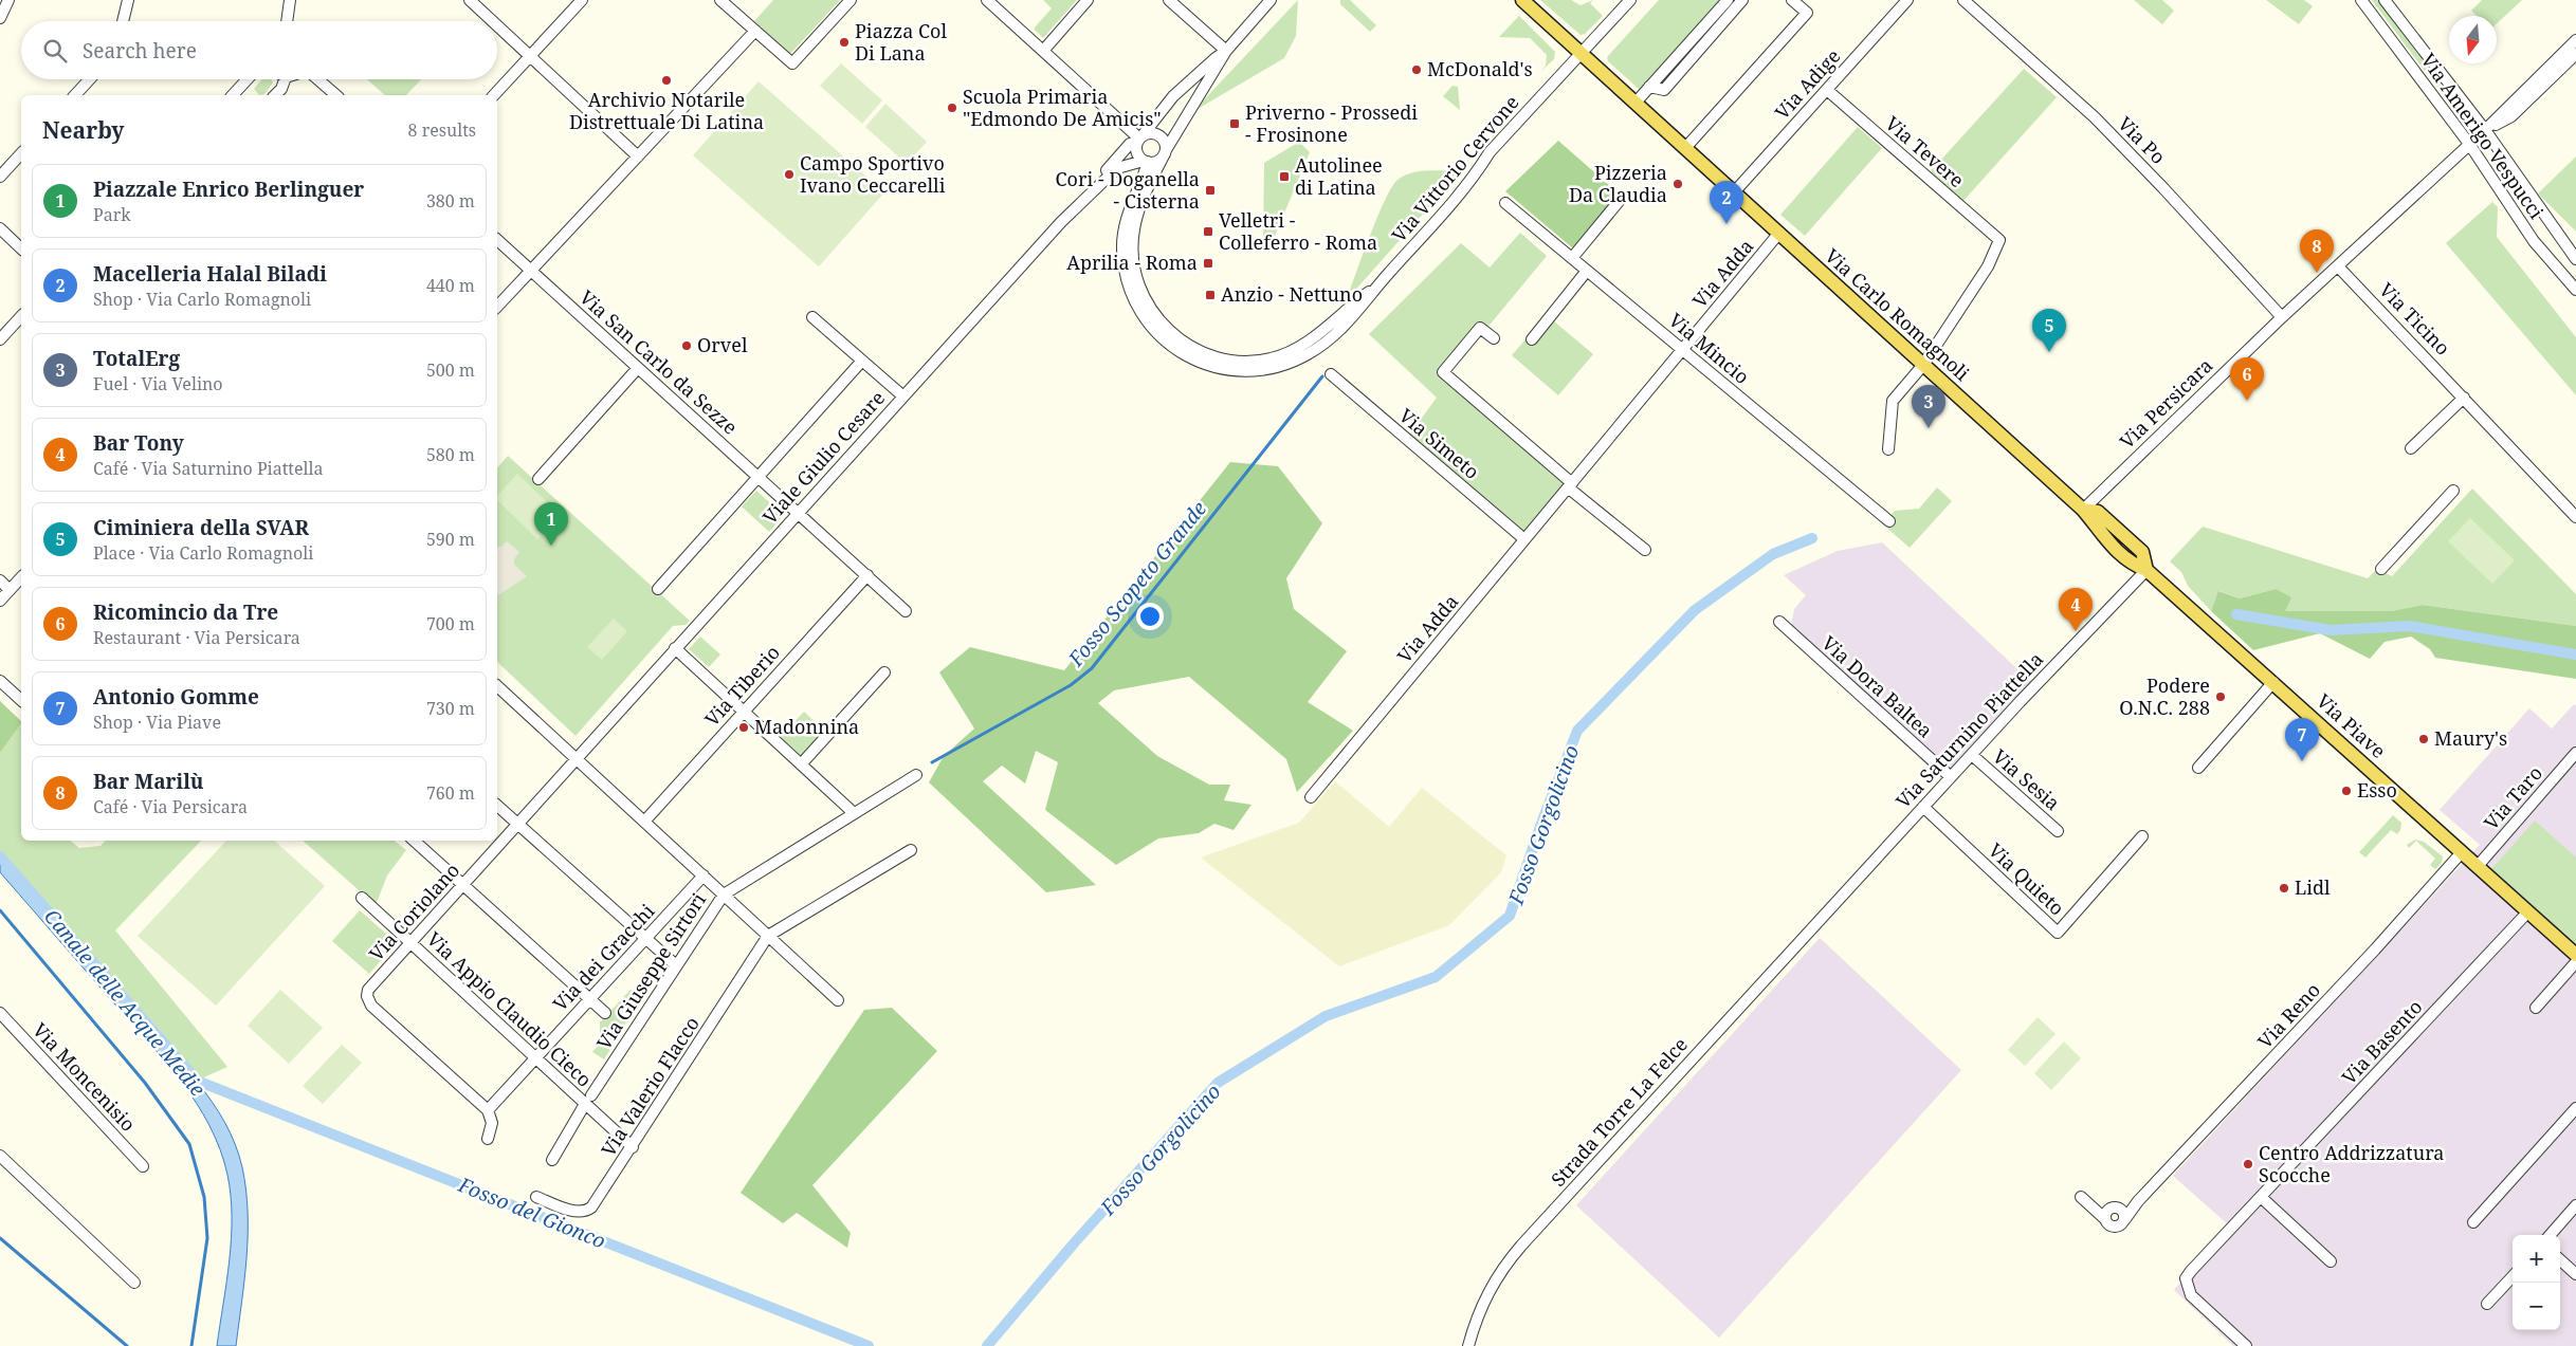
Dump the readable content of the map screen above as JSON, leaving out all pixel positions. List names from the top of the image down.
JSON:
{
  "streets": {
    "main road": ["Via Carlo Romagnoli", "Via Piave"],
    "street": [
      "Via Adige",
      "Via Amerigo Vespucci",
      "Via Po",
      "Via Tevere",
      "Via Vittorio Cervone",
      "Via Adda",
      "Via Ticino",
      "Via Mincio",
      "Via San Carlo da Sezze",
      "Via Persicara",
      "Via Simeto",
      "Viale Giulio Cesare",
      "Via Tiberio",
      "Via Dora Baltea",
      "Via Saturnino Piattella",
      "Via Sesia",
      "Via Taro",
      "Via Quieto",
      "Via Coriolano",
      "Via dei Gracchi",
      "Via Giuseppe Sirtori",
      "Via Appio Claudio Cieco",
      "Via Reno",
      "Via Basento",
      "Via Moncenisio",
      "Via Valerio Flacco",
      "Strada Torre La Felce"
    ]
  },
  "crossings": [
    ["Via Adige", "Via Tevere"],
    ["Via Adige", "Via Carlo Romagnoli"],
    ["Via Amerigo Vespucci", "Via Persicara"],
    ["Via Po", "Via Persicara"],
    ["Via Tevere", "Via Carlo Romagnoli"],
    ["Via Vittorio Cervone", "Via Carlo Romagnoli"],
    ["Via Vittorio Cervone", "Viale Giulio Cesare"],
    ["Via Adda", "Via Carlo Romagnoli"],
    ["Via Adda", "Via Mincio"],
    ["Via Adda", "Via Simeto"],
    ["Via Carlo Romagnoli", "Via Persicara"],
    ["Via Carlo Romagnoli", "Via Piave"],
    ["Via Ticino", "Via Persicara"],
    ["Via San Carlo da Sezze", "Viale Giulio Cesare"],
    ["Via San Carlo da Sezze", "Via Tiberio"],
    ["Via Persicara", "Via Piave"],
    ["Viale Giulio Cesare", "Via Coriolano"],
    ["Viale Giulio Cesare", "Via Giuseppe Sirtori"],
    ["Via Tiberio", "Via Giuseppe Sirtori"],
    ["Via Dora Baltea", "Via Saturnino Piattella"],
    ["Via Piave", "Via Saturnino Piattella"],
    ["Via Piave", "Via Taro"],
    ["Via Piave", "Via Reno"],
    ["Via Piave", "Via Basento"],
    ["Via Saturnino Piattella", "Via Sesia"],
    ["Via Saturnino Piattella", "Via Quieto"],
    ["Via Saturnino Piattella", "Strada Torre La Felce"],
    ["Via Coriolano", "Via dei Gracchi"],
    ["Via Coriolano", "Via Giuseppe Sirtori"],
    ["Via Coriolano", "Via Appio Claudio Cieco"],
    ["Via dei Gracchi", "Via Giuseppe Sirtori"],
    ["Via dei Gracchi", "Via Appio Claudio Cieco"],
    ["Via Giuseppe Sirtori", "Via Appio Claudio Cieco"],
    ["Via Giuseppe Sirtori", "Via Valerio Flacco"],
    ["Via Appio Claudio Cieco", "Via Valerio Flacco"]
  ],
  "water": [
    "Fosso Scopeto Grande",
    "Fosso Gorgolicino",
    "Canale delle Acque Medie",
    "Fosso del Gionco"
  ],
  "places": {
    "other": [
      "Piazza Col Di Lana",
      "McDonald's",
      "Archivio Notarile Distrettuale Di Latina",
      "Scuola Primaria \"Edmondo De Amicis\"",
      "Campo Sportivo Ivano Ceccarelli",
      "Pizzeria Da Claudia",
      "Orvel",
      "Podere O.N.C. 288",
      "Madonnina",
      "Maury's",
      "Esso",
      "Lidl",
      "Centro Addrizzatura Scocche"
    ],
    "transit": [
      "Priverno - Prossedi - Frosinone",
      "Autolinee di Latina",
      "Cori - Doganella - Cisterna",
      "Velletri - Colleferro - Roma",
      "Aprilia - Roma",
      "Anzio - Nettuno"
    ]
  },
  "north": "bottom",
  "page": {
    "search": "Search here",
    "heading": ["Nearby", "8 results"],
    "list": [
      {
        "mark": "1",
        "name": "Piazzale Enrico Berlinguer",
        "note": "Park",
        "value": "380 m"
      },
      {
        "mark": "2",
        "name": "Macelleria Halal Biladi",
        "note": "Shop · Via Carlo Romagnoli",
        "value": "440 m"
      },
      {
        "mark": "3",
        "name": "TotalErg",
        "note": "Fuel · Via Velino",
        "value": "500 m"
      },
      {
        "mark": "4",
        "name": "Bar Tony",
        "note": "Café · Via Saturnino Piattella",
        "value": "580 m"
      },
      {
        "mark": "5",
        "name": "Ciminiera della SVAR",
        "note": "Place · Via Carlo Romagnoli",
        "value": "590 m"
      },
      {
        "mark": "6",
        "name": "Ricomincio da Tre",
        "note": "Restaurant · Via Persicara",
        "value": "700 m"
      },
      {
        "mark": "7",
        "name": "Antonio Gomme",
        "note": "Shop · Via Piave",
        "value": "730 m"
      },
      {
        "mark": "8",
        "name": "Bar Marilù",
        "note": "Café · Via Persicara",
        "value": "760 m"
      }
    ],
    "pins": [
      "2",
      "8",
      "5",
      "6",
      "3",
      "1",
      "4",
      "7"
    ],
    "map_buttons": ["+", "−"]
  }
}
